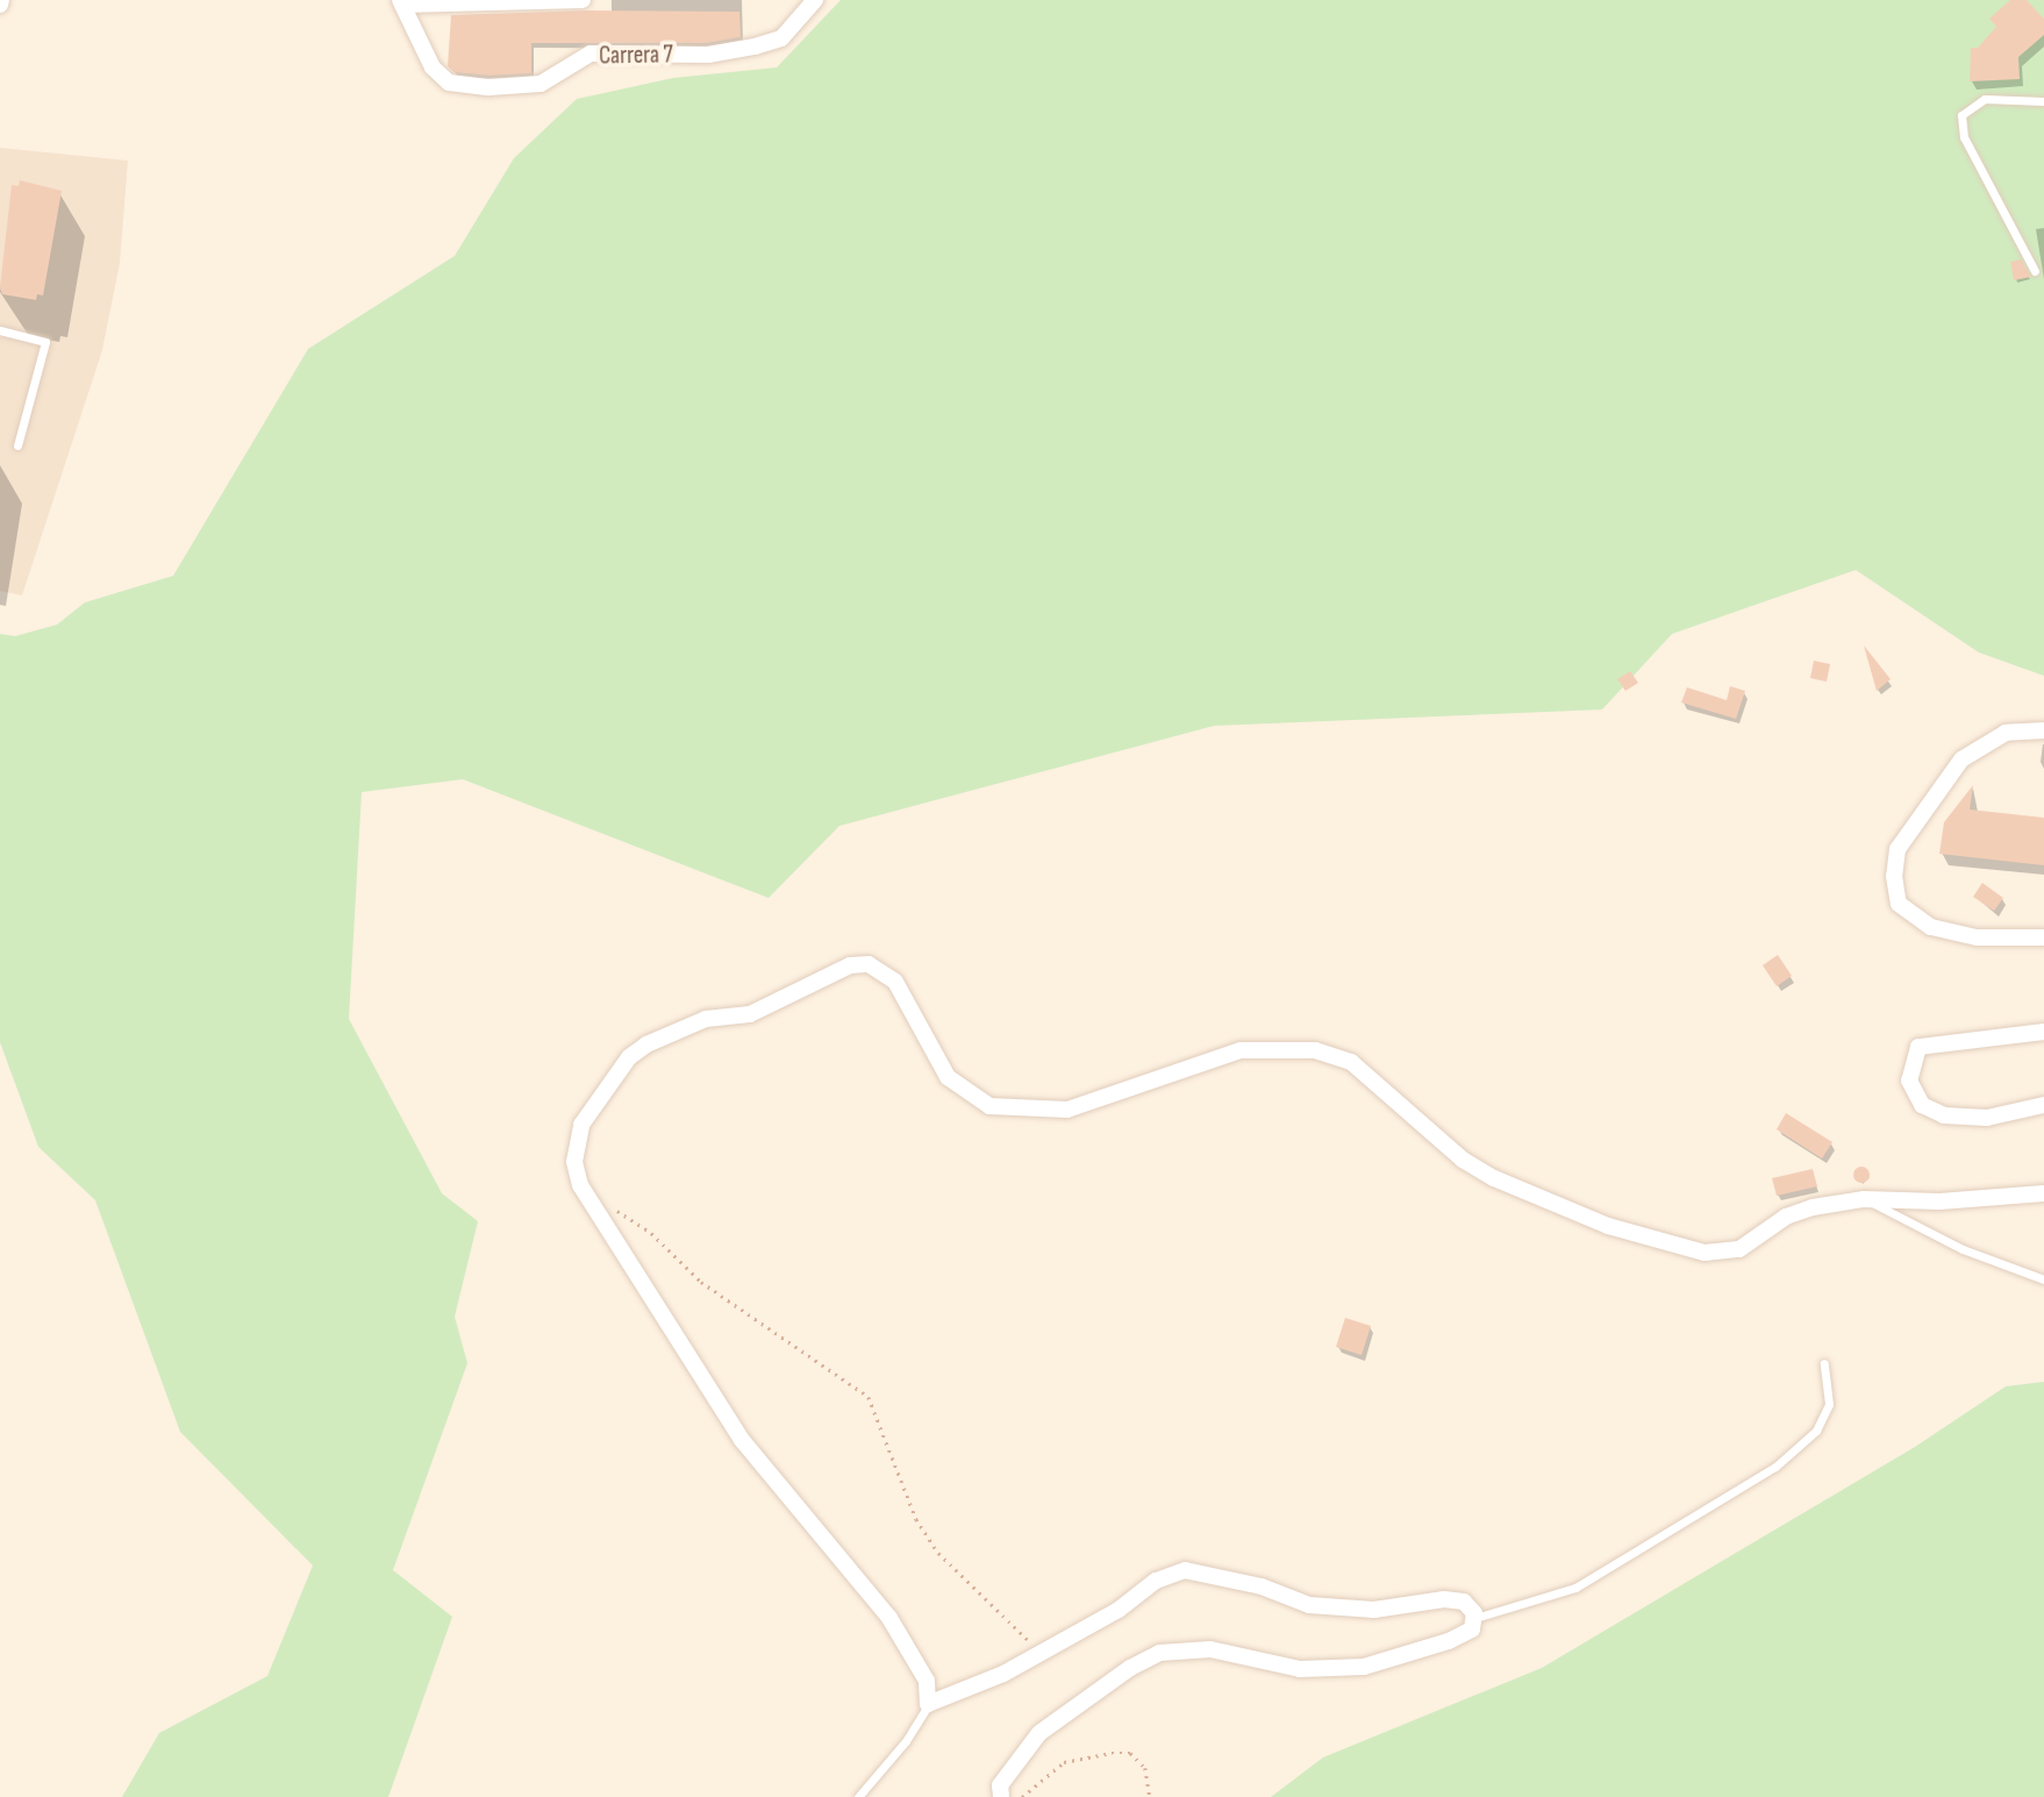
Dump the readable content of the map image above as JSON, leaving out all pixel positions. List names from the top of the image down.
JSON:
{
  "streets": {
    "street": ["Carrera 7"]
  }
}
